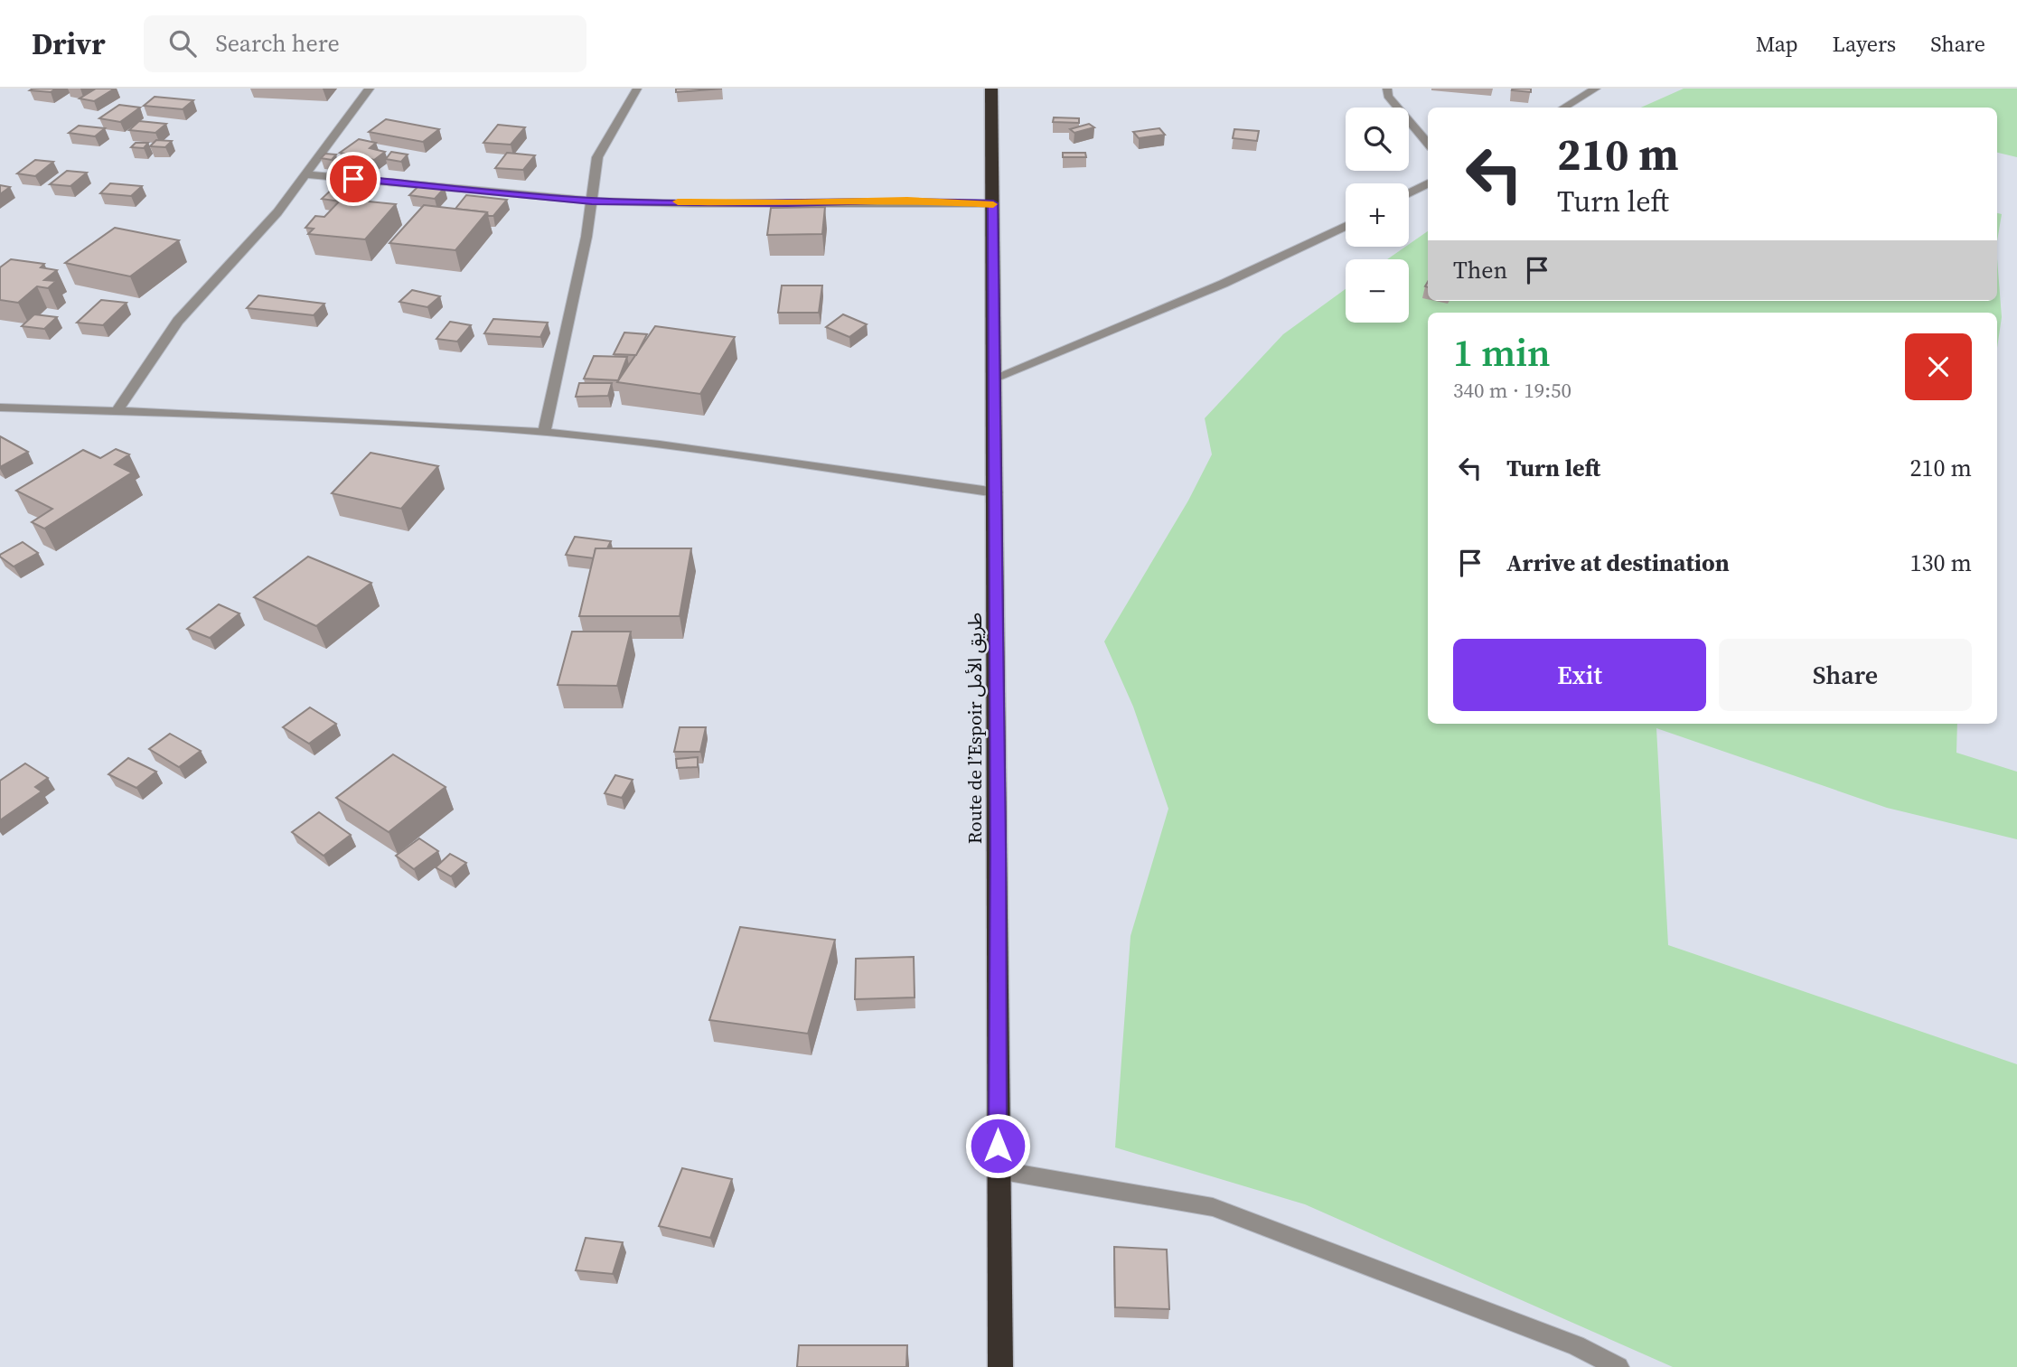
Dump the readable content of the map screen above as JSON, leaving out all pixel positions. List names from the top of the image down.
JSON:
{
  "streets": {
    "highway": ["Route de l’Espoir طريق الأمل"]
  },
  "page": {
    "header": "Drivr",
    "search": "Search here",
    "nav": ["Map", "Layers", "Share"],
    "map_buttons": ["+", "−"],
    "turn": ["210 m", "Turn left"],
    "then": "Then",
    "heading": ["1 min", "340 m · 19:50"],
    "list": [
      {
        "name": "Turn left",
        "value": "210 m"
      },
      {
        "name": "Arrive at destination",
        "value": "130 m"
      }
    ],
    "buttons": ["Exit", "Share"]
  }
}
